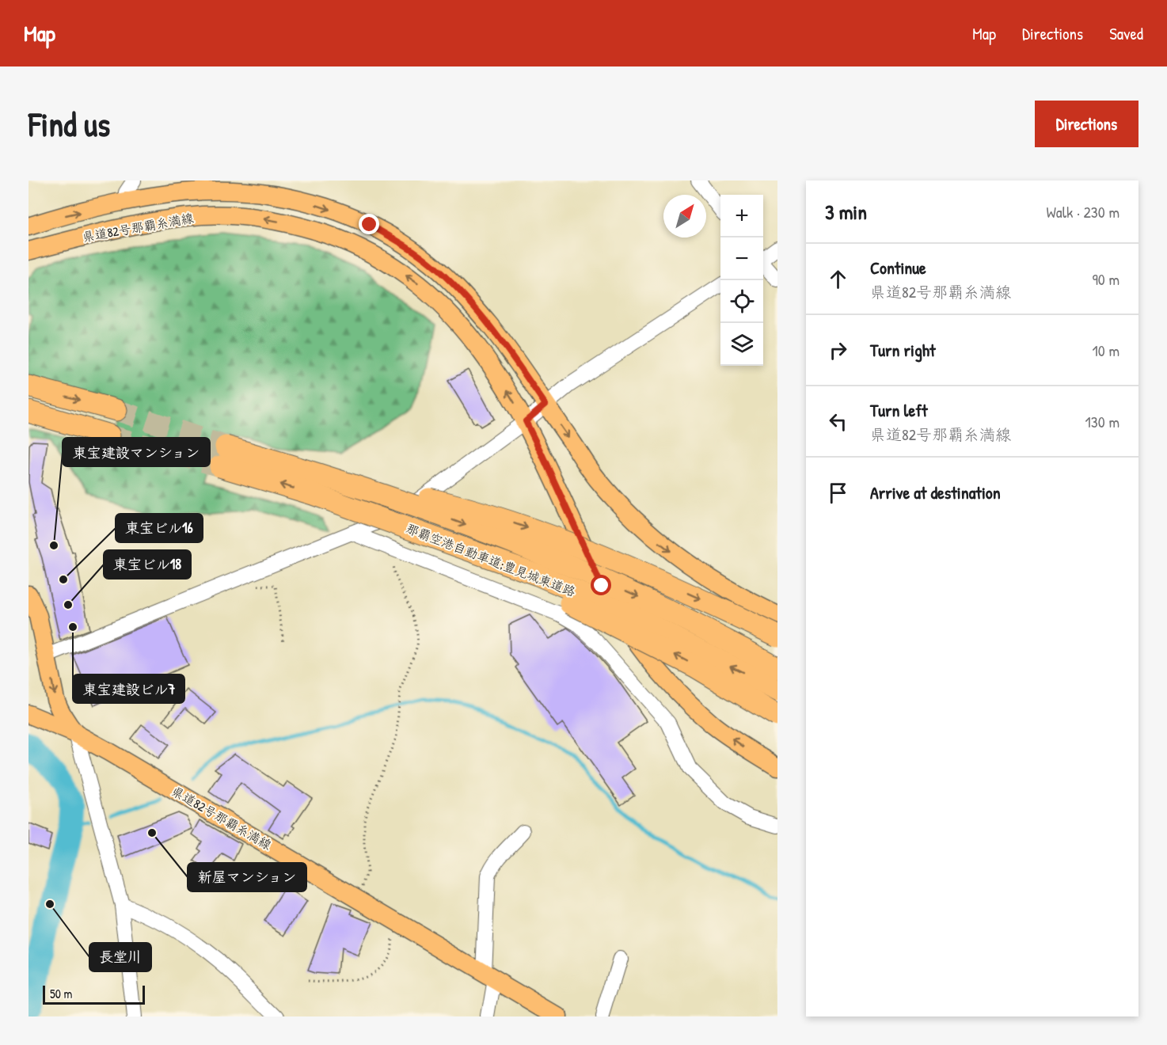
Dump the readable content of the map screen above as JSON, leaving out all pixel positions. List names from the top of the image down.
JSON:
{
  "streets": {
    "highway": ["那覇空港自動車道;豊見城東道路"],
    "main road": ["県道82号那覇糸満線"]
  },
  "places": [
    "東宝建設マンション",
    "東宝ビル16",
    "東宝ビル18",
    "東宝建設ビル7",
    "新屋マンション",
    "長堂川"
  ],
  "scale_bar": "50 m",
  "north": "top right",
  "page": {
    "header": "Map",
    "nav": ["Map", "Directions", "Saved"],
    "buttons": "Directions",
    "title": "Find us",
    "heading": ["3 min", "Walk · 230 m"],
    "map_buttons": ["+", "−"],
    "list": [
      ["Continue", "県道82号那覇糸満線", "90 m"],
      ["Turn right", "10 m"],
      ["Turn left", "県道82号那覇糸満線", "130 m"],
      "Arrive at destination"
    ],
    "scale": "50 m"
  }
}
